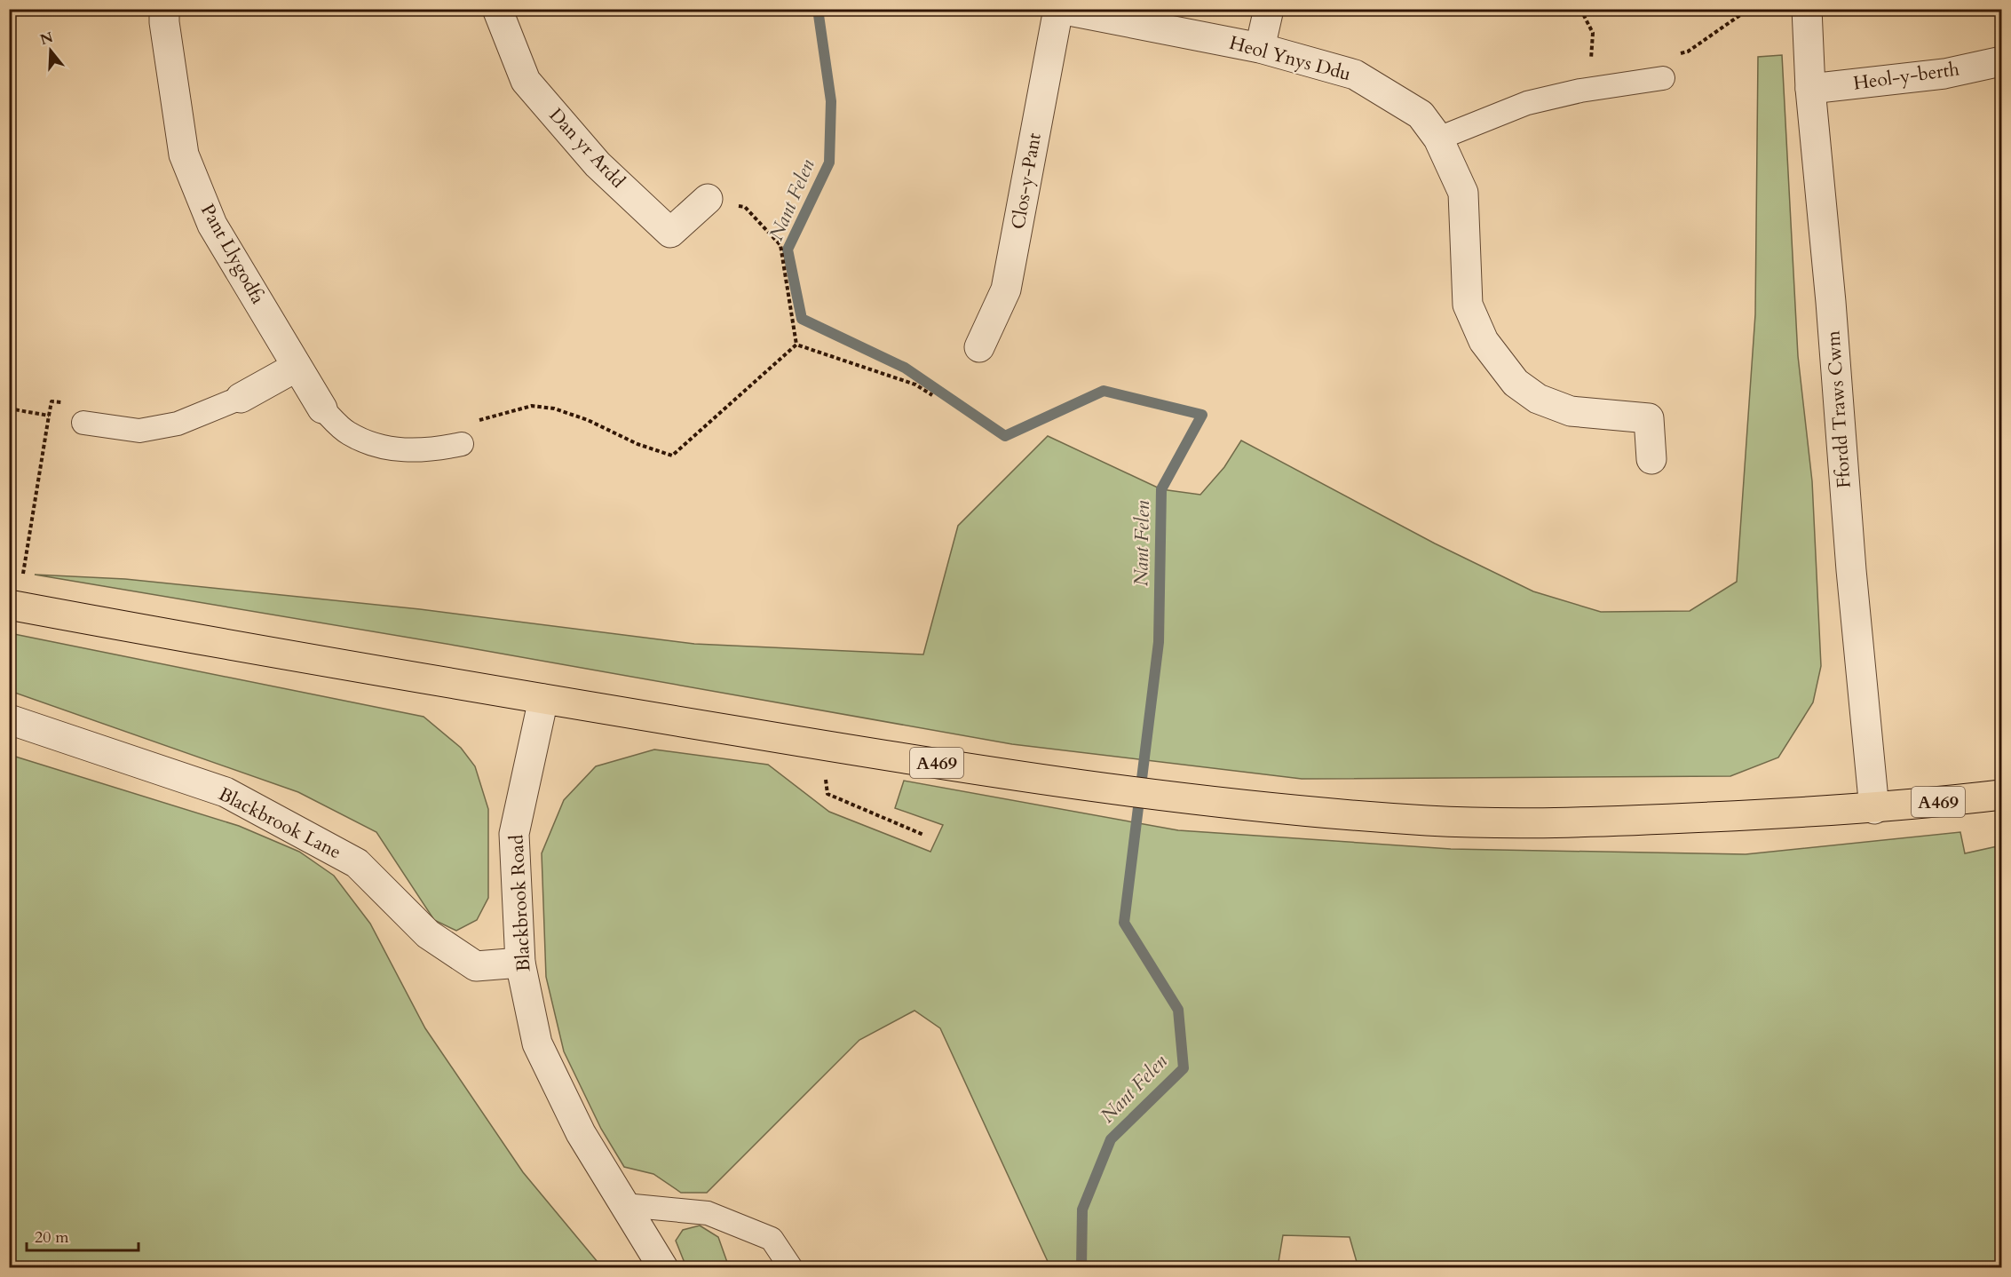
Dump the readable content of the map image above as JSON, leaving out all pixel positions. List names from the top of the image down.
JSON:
{
  "streets": {
    "main road": ["A469"],
    "street": [
      "Heol Ynys Ddu",
      "Heol-y-berth",
      "Dan yr Ardd",
      "Clos-y-Pant",
      "Pant Llygodfa",
      "Ffordd Traws Cwm",
      "Blackbrook Lane",
      "Blackbrook Road"
    ]
  },
  "crossings": [
    ["Heol Ynys Ddu", "Clos-y-Pant"],
    ["Heol-y-berth", "Ffordd Traws Cwm"],
    ["Ffordd Traws Cwm", "A469"],
    ["A469", "Blackbrook Road"],
    ["Blackbrook Lane", "Blackbrook Road"]
  ],
  "water": ["Nant Felen"],
  "scale_bar": "20 m",
  "north": "top"
}
